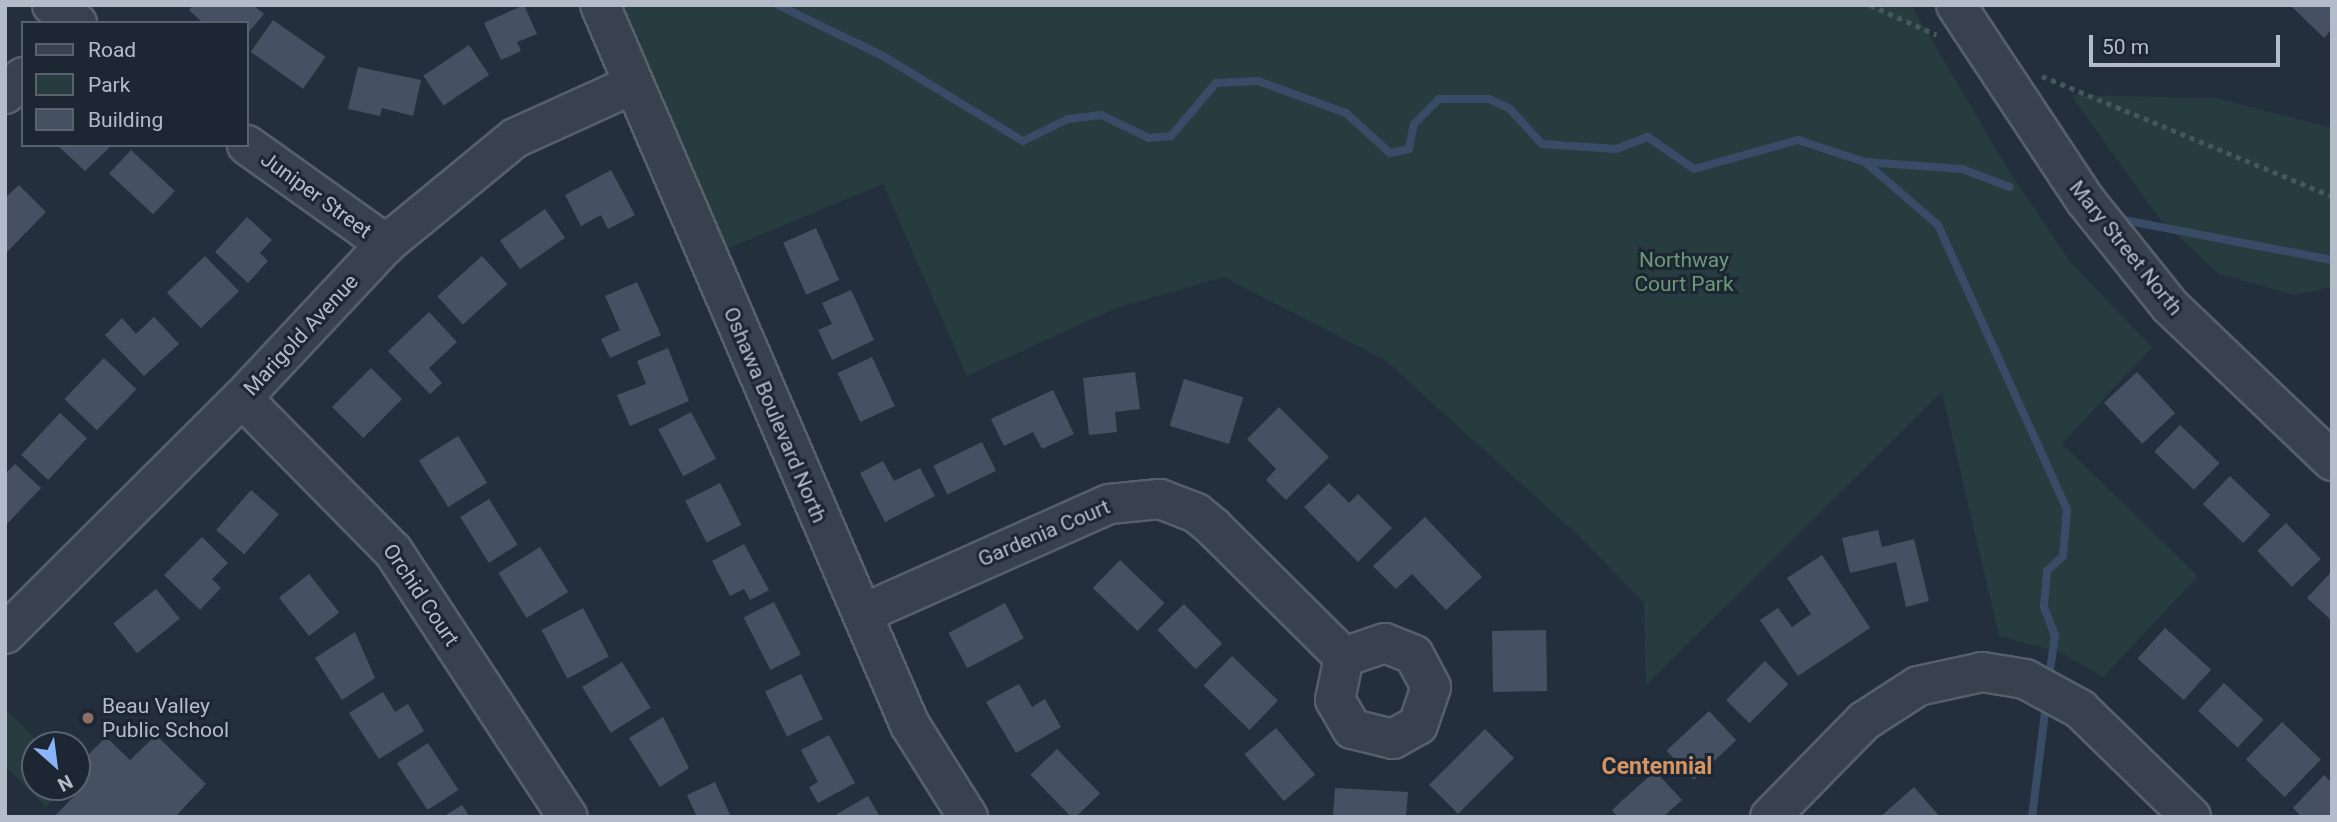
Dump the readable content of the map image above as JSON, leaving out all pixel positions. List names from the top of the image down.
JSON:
{
  "streets": {
    "street": [
      "Juniper Street",
      "Mary Street North",
      "Marigold Avenue",
      "Oshawa Boulevard North",
      "Gardenia Court",
      "Orchid Court"
    ]
  },
  "crossings": [
    ["Juniper Street", "Marigold Avenue"],
    ["Marigold Avenue", "Oshawa Boulevard North"],
    ["Marigold Avenue", "Orchid Court"],
    ["Oshawa Boulevard North", "Gardenia Court"]
  ],
  "districts": ["Centennial"],
  "parks": ["Northway Court Park"],
  "places": ["Beau Valley Public School"],
  "legend": ["Road", "Park", "Building"],
  "scale_bar": "50 m",
  "north": "bottom right"
}
